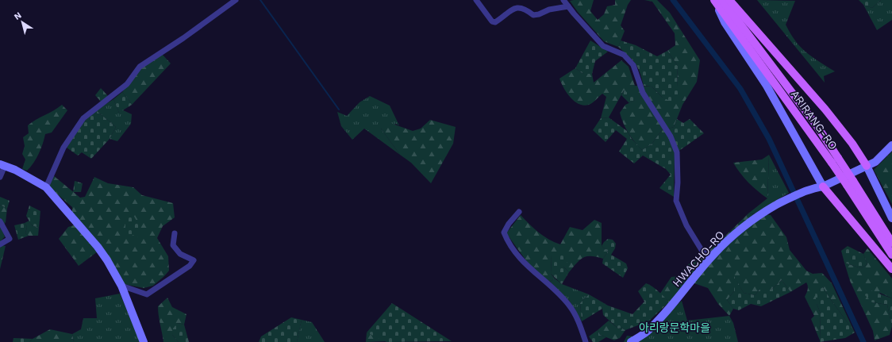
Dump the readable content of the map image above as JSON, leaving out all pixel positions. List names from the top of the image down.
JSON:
{
  "streets": {
    "main road": ["ARIRANG-RO"],
    "street": ["HWACHO-RO"]
  },
  "parks": ["아리랑문학마을"],
  "north": "top left"
}
